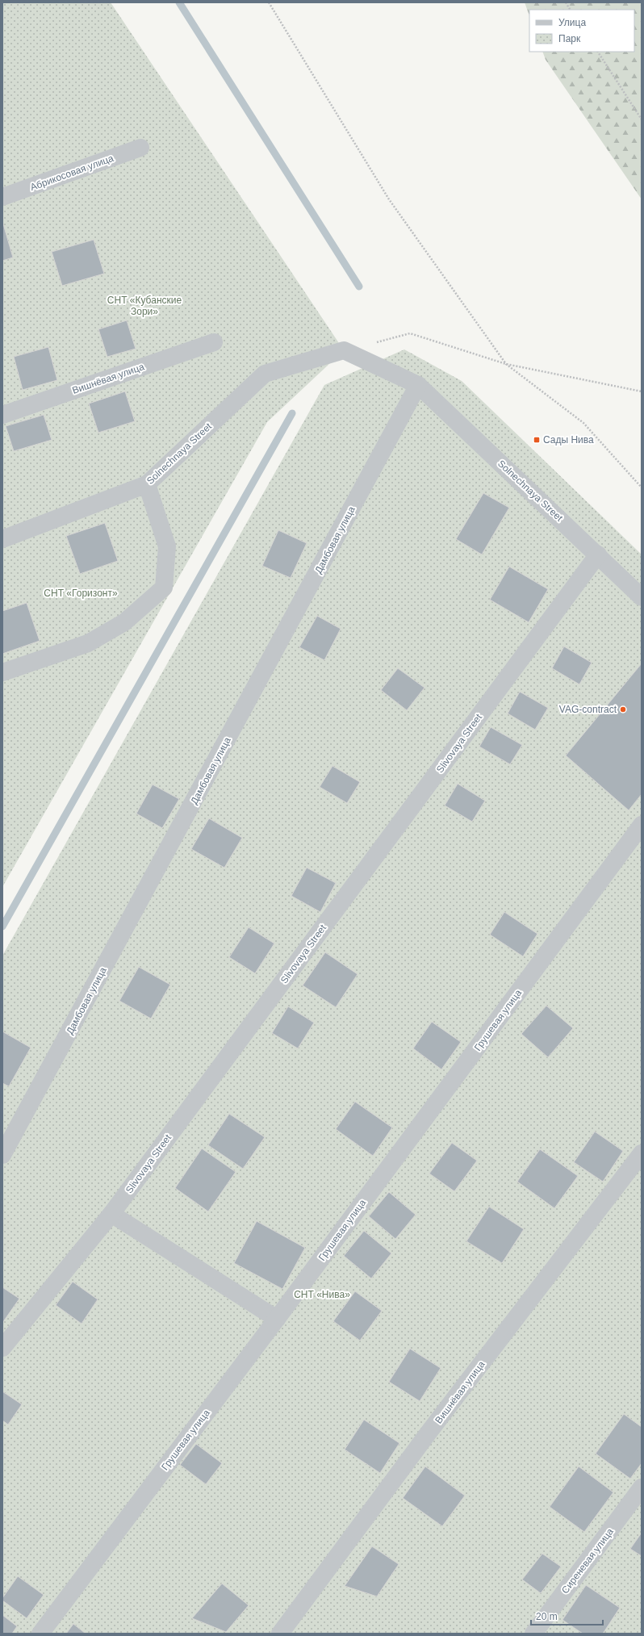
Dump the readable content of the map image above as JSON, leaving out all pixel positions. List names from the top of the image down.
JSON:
{
  "streets": {
    "street": [
      "Абрикосовая улица",
      "Вишнёвая улица",
      "Solnechnaya Street",
      "Дамбовая улица",
      "Slivovaya Street",
      "Грушевая улица",
      "Сиреневая улица"
    ]
  },
  "crossings": [
    ["Solnechnaya Street", "Дамбовая улица"],
    ["Solnechnaya Street", "Slivovaya Street"]
  ],
  "parks": ["СНТ «Кубанские Зори»", "СНТ «Горизонт»", "СНТ «Нива»"],
  "places": {
    "transit": ["Сады Нива"],
    "other": ["VAG-contract"]
  },
  "legend": ["Улица", "Парк"],
  "scale_bar": "20 m"
}
